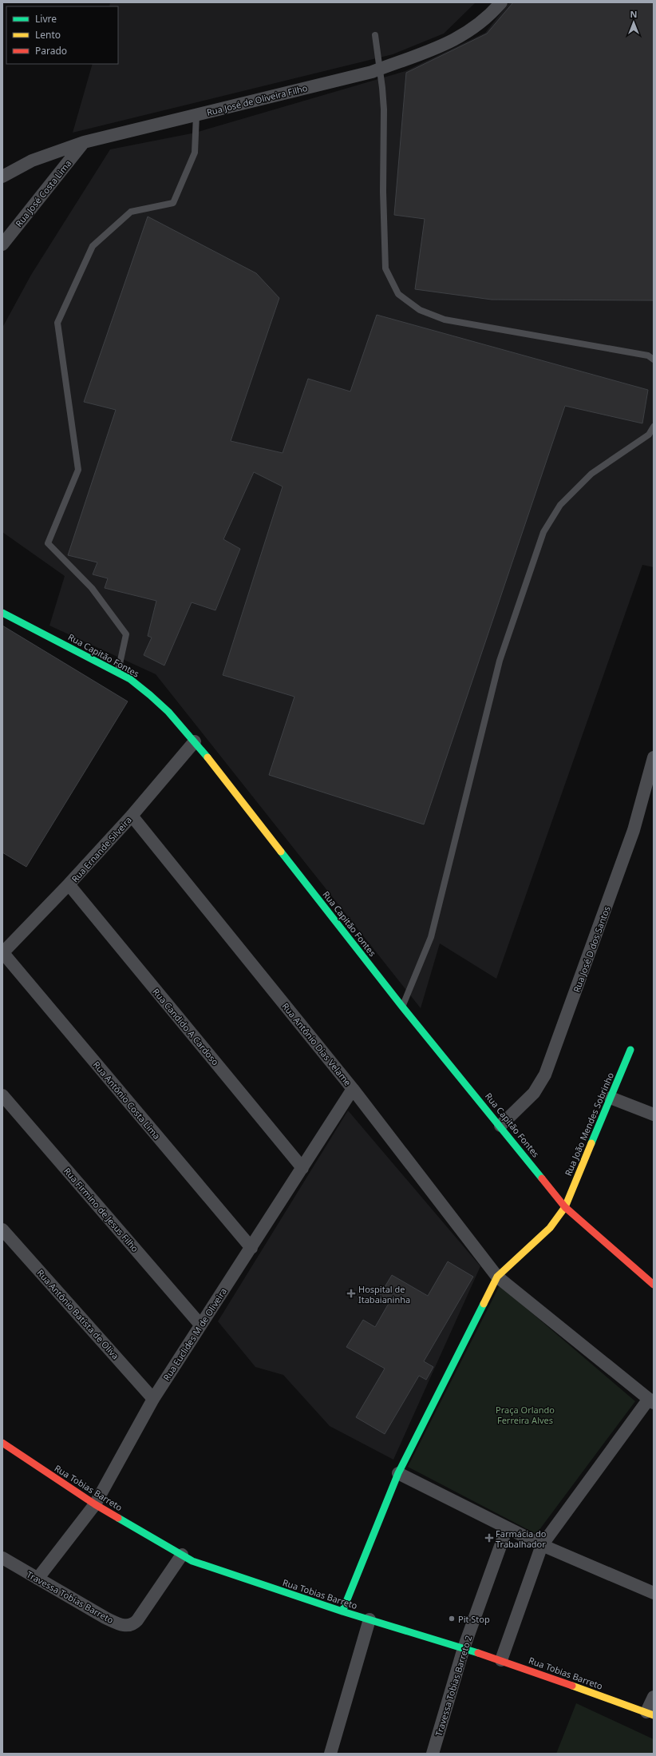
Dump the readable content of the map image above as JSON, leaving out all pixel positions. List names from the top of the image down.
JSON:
{
  "streets": {
    "street": [
      "Rua José de Oliveira Filho",
      "Rua José Costa Lima",
      "Rua Capitão Fontes",
      "Rua Ernande Silveira",
      "Rua José D dos Santos",
      "Rua Candido A Cardoso",
      "Rua Antônio Dias Velame",
      "Rua Antônio Costa Lima",
      "Rua João Mendes Sobrinho",
      "Rua Firmino de Jesus Filho",
      "Rua Antônio Batista de Oliva",
      "Rua Euclides M de Oliveira",
      "Rua Tobias Barreto",
      "Travessa Tobias Barreto",
      "Travessa Tobias Barreto 2"
    ]
  },
  "crossings": [
    ["Rua José de Oliveira Filho", "Rua José Costa Lima"],
    ["Rua Capitão Fontes", "Rua Ernande Silveira"],
    ["Rua Capitão Fontes", "Rua José D dos Santos"],
    ["Rua Capitão Fontes", "Rua João Mendes Sobrinho"],
    ["Rua Ernande Silveira", "Rua Candido A Cardoso"],
    ["Rua Ernande Silveira", "Rua Antônio Dias Velame"],
    ["Rua Ernande Silveira", "Rua Antônio Costa Lima"],
    ["Rua Candido A Cardoso", "Rua Euclides M de Oliveira"],
    ["Rua Antônio Dias Velame", "Rua João Mendes Sobrinho"],
    ["Rua Antônio Dias Velame", "Rua Euclides M de Oliveira"],
    ["Rua Antônio Costa Lima", "Rua Euclides M de Oliveira"],
    ["Rua Firmino de Jesus Filho", "Rua Euclides M de Oliveira"],
    ["Rua Antônio Batista de Oliva", "Rua Euclides M de Oliveira"],
    ["Rua Euclides M de Oliveira", "Rua Tobias Barreto"],
    ["Rua Euclides M de Oliveira", "Travessa Tobias Barreto"],
    ["Rua Tobias Barreto", "Travessa Tobias Barreto"],
    ["Rua Tobias Barreto", "Travessa Tobias Barreto 2"]
  ],
  "parks": ["Praça Orlando Ferreira Alves"],
  "places": {
    "health": ["Hospital de Itabaianinha", "Farmácia do Trabalhador"],
    "other": ["Pit Stop"]
  },
  "legend": ["Livre", "Lento", "Parado"],
  "north": "top"
}
